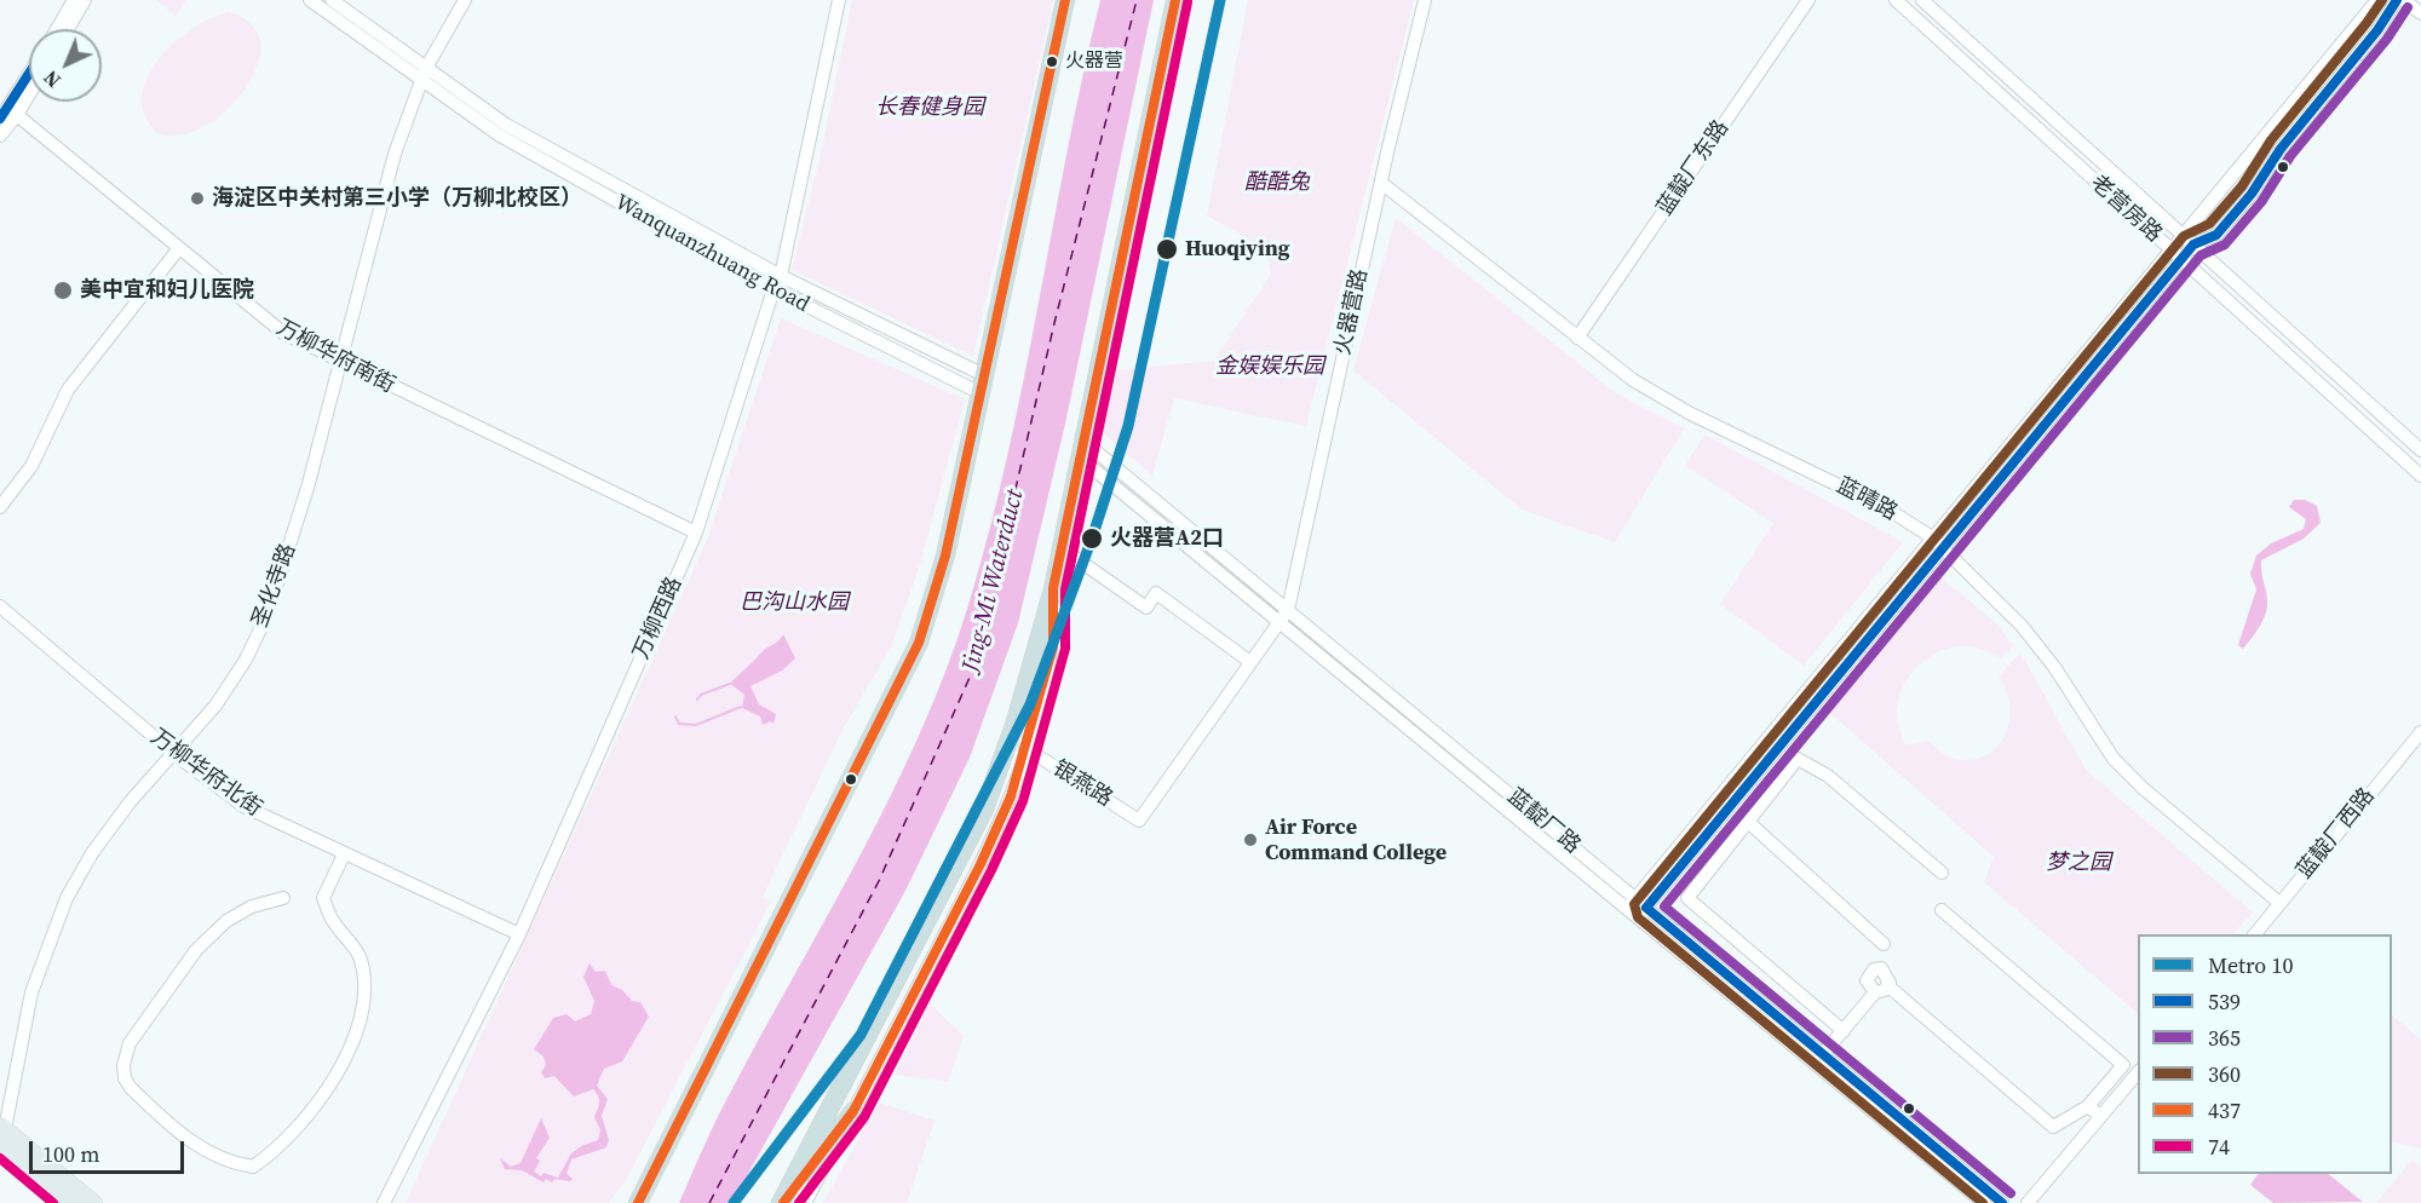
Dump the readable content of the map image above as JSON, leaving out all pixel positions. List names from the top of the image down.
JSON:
{
  "streets": {
    "street": [
      "蓝靛厂东路",
      "老营房路",
      "Wanquanzhuang Road",
      "火器营路",
      "万柳华府南街",
      "蓝晴路",
      "圣化寺路",
      "万柳西路",
      "万柳华府北街",
      "银燕路",
      "蓝靛厂路",
      "蓝靛厂西路"
    ]
  },
  "crossings": [
    ["蓝靛厂东路", "蓝晴路"],
    ["Wanquanzhuang Road", "圣化寺路"],
    ["Wanquanzhuang Road", "万柳西路"],
    ["火器营路", "蓝晴路"],
    ["火器营路", "银燕路"],
    ["火器营路", "蓝靛厂路"],
    ["万柳华府南街", "圣化寺路"],
    ["万柳华府南街", "万柳西路"],
    ["蓝晴路", "蓝靛厂西路"],
    ["圣化寺路", "万柳华府北街"],
    ["万柳西路", "万柳华府北街"]
  ],
  "water": ["Jing-Mi Waterduct"],
  "parks": [
    "长春健身园",
    "酷酷兔",
    "金娱娱乐园",
    "巴沟山水园",
    "梦之园"
  ],
  "places": [
    "火器营",
    "海淀区中关村第三小学（万柳北校区）",
    "Huoqiying",
    "美中宜和妇儿医院",
    "火器营A2口",
    "Air Force Command College"
  ],
  "lines": [
    "metro line 10",
    "transit line 539",
    "transit line 360",
    "transit line 437",
    "transit line 74",
    "transit line 365"
  ],
  "legend": [
    "Metro 10",
    "539",
    "365",
    "360",
    "437",
    "74"
  ],
  "scale_bar": "100 m",
  "north": "bottom left"
}
